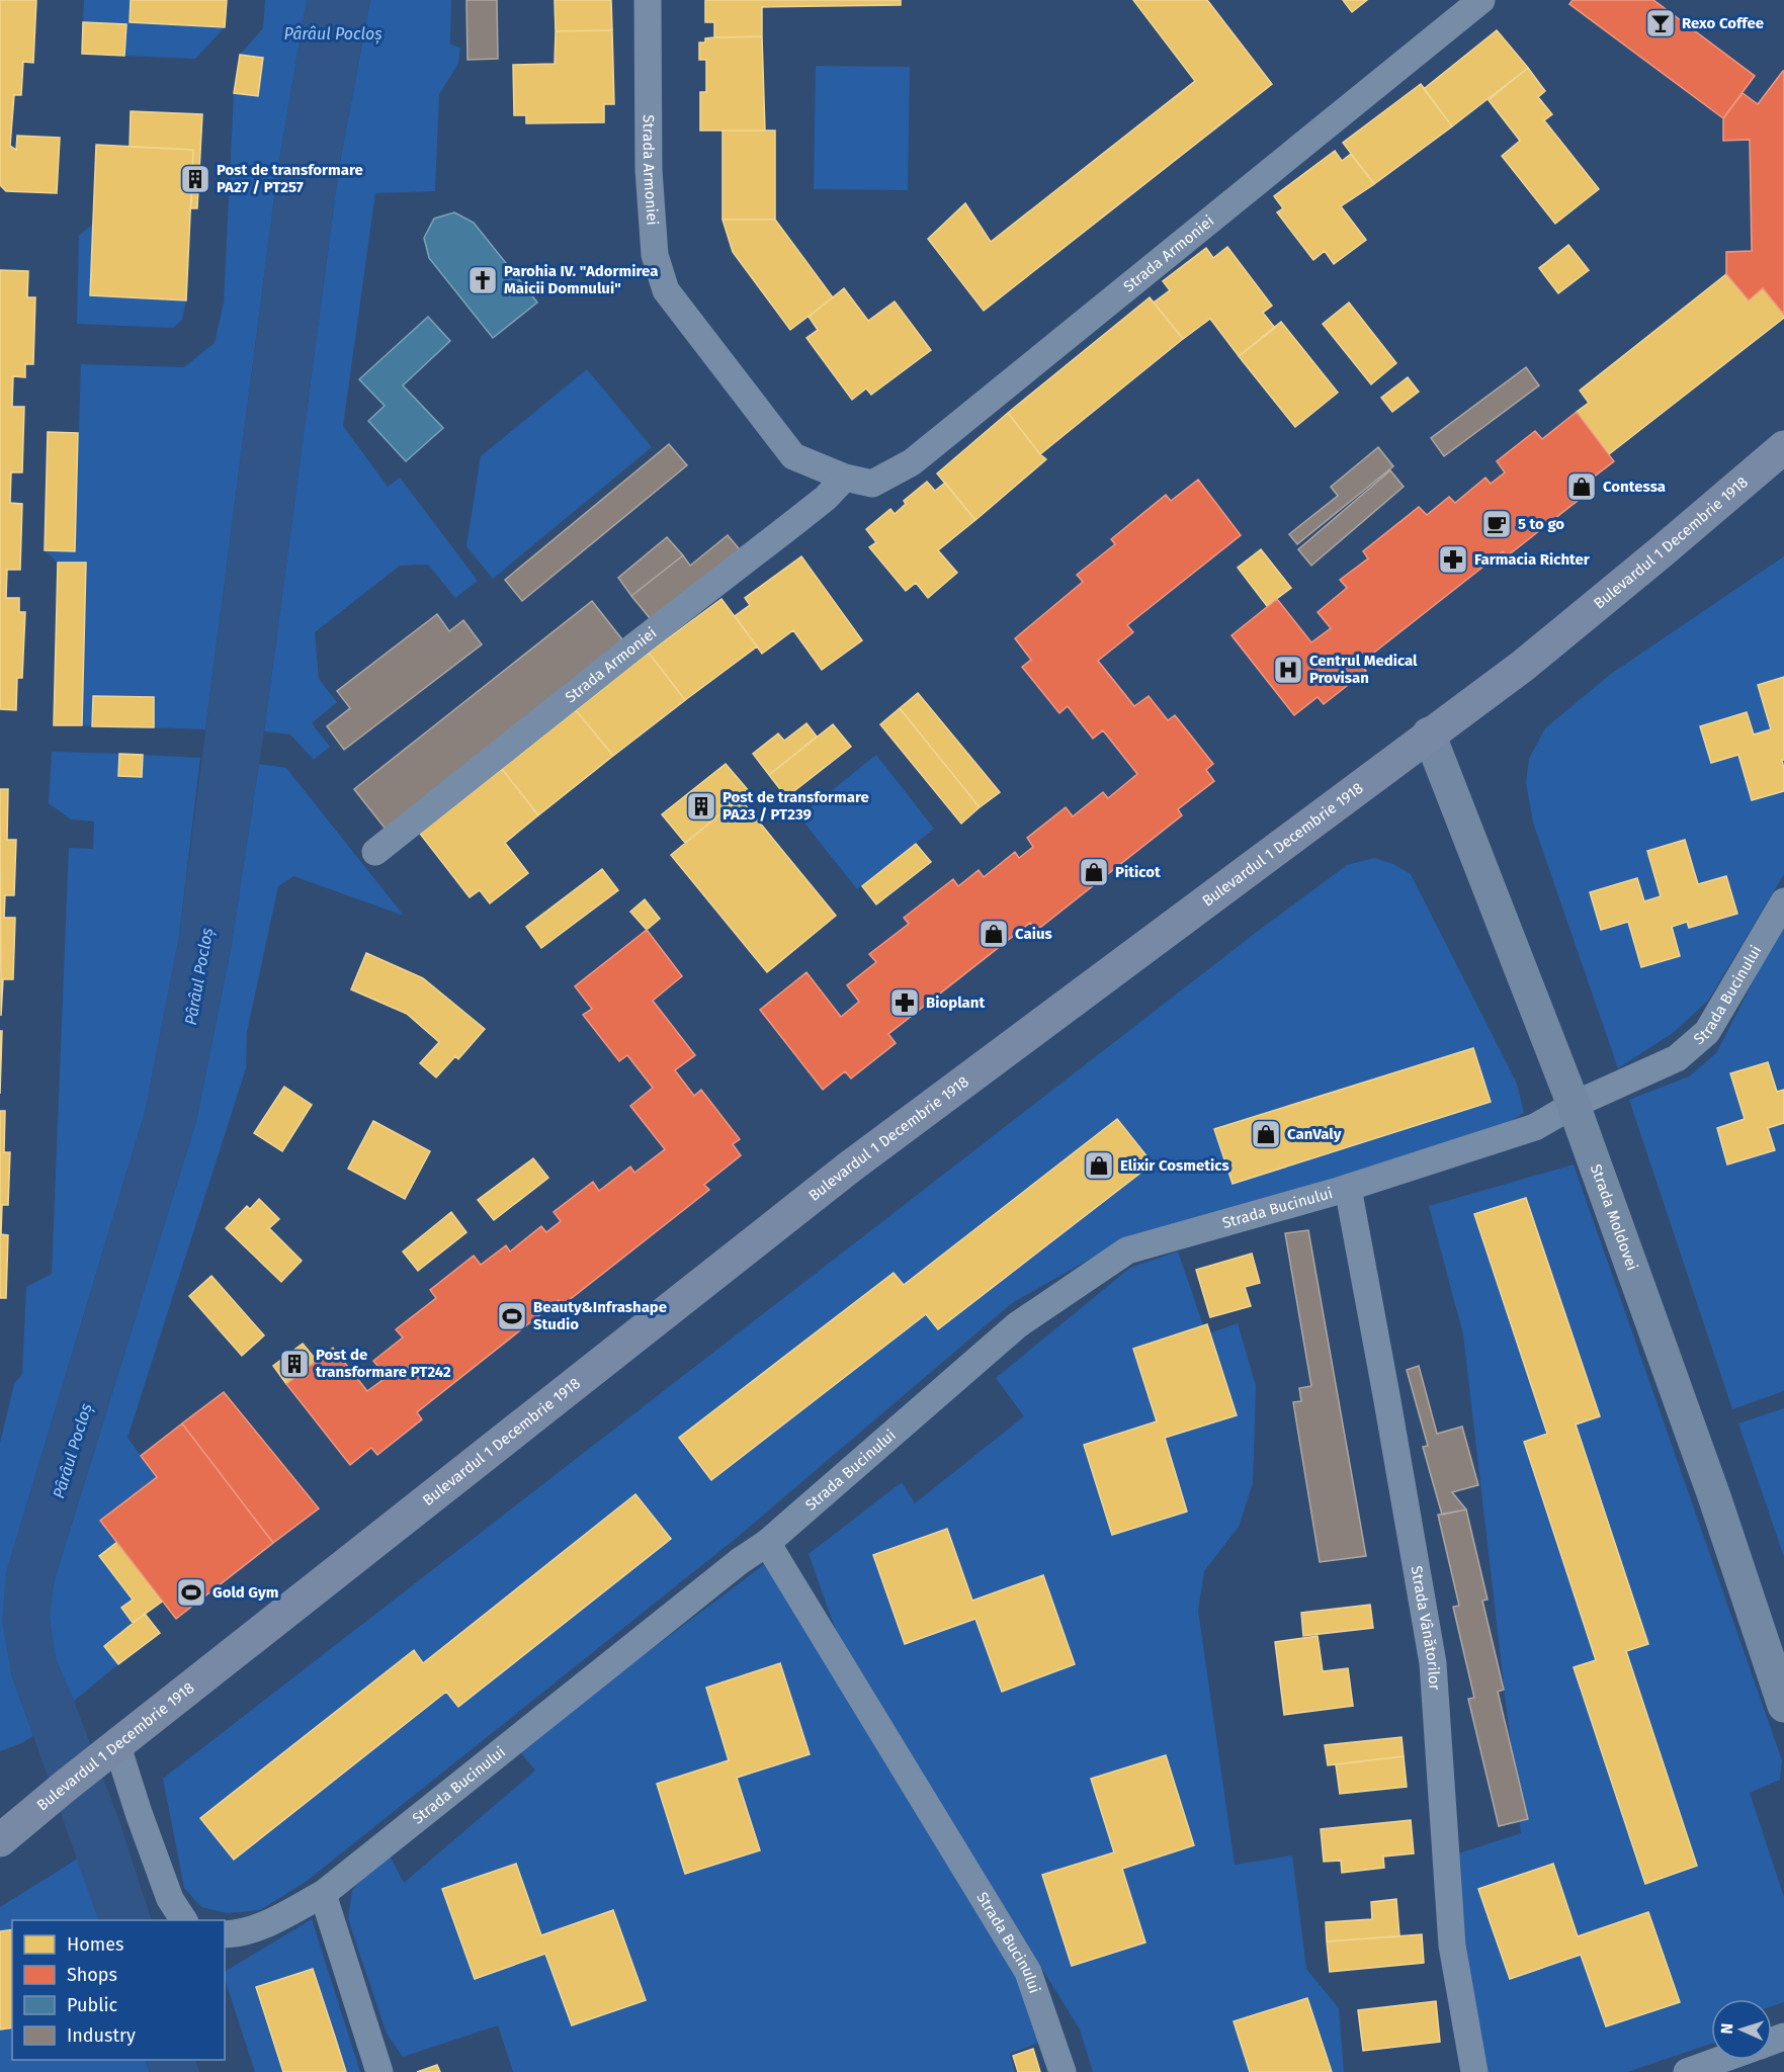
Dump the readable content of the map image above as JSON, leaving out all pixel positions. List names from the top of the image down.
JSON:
{
  "streets": {
    "main road": ["Bulevardul 1 Decembrie 1918"],
    "street": [
      "Strada Armoniei",
      "Strada Bucinului",
      "Strada Moldovei",
      "Strada Vânătorilor"
    ]
  },
  "crossings": [
    ["Bulevardul 1 Decembrie 1918", "Strada Moldovei"],
    ["Strada Bucinului", "Strada Moldovei"],
    ["Strada Bucinului", "Strada Vânătorilor"]
  ],
  "water": ["Pârâul Pocloș"],
  "places": {
    "bar": ["Rexo Coffee"],
    "building": ["Post de transformare PA27 / PT257", "Post de transformare PA23 / PT239", "Post de transformare PT242"],
    "church": ["Parohia IV. \"Adormirea Maicii Domnului\""],
    "shop": [
      "Contessa",
      "Piticot",
      "Caius",
      "CanValy",
      "Elixir Cosmetics"
    ],
    "cafe": ["5 to go"],
    "pharmacy": ["Farmacia Richter", "Bioplant"],
    "hospital": ["Centrul Medical Provisan"],
    "sports": ["Beauty&Infrashape Studio", "Gold Gym"]
  },
  "legend": [
    "Homes",
    "Shops",
    "Public",
    "Industry"
  ],
  "north": "left"
}
